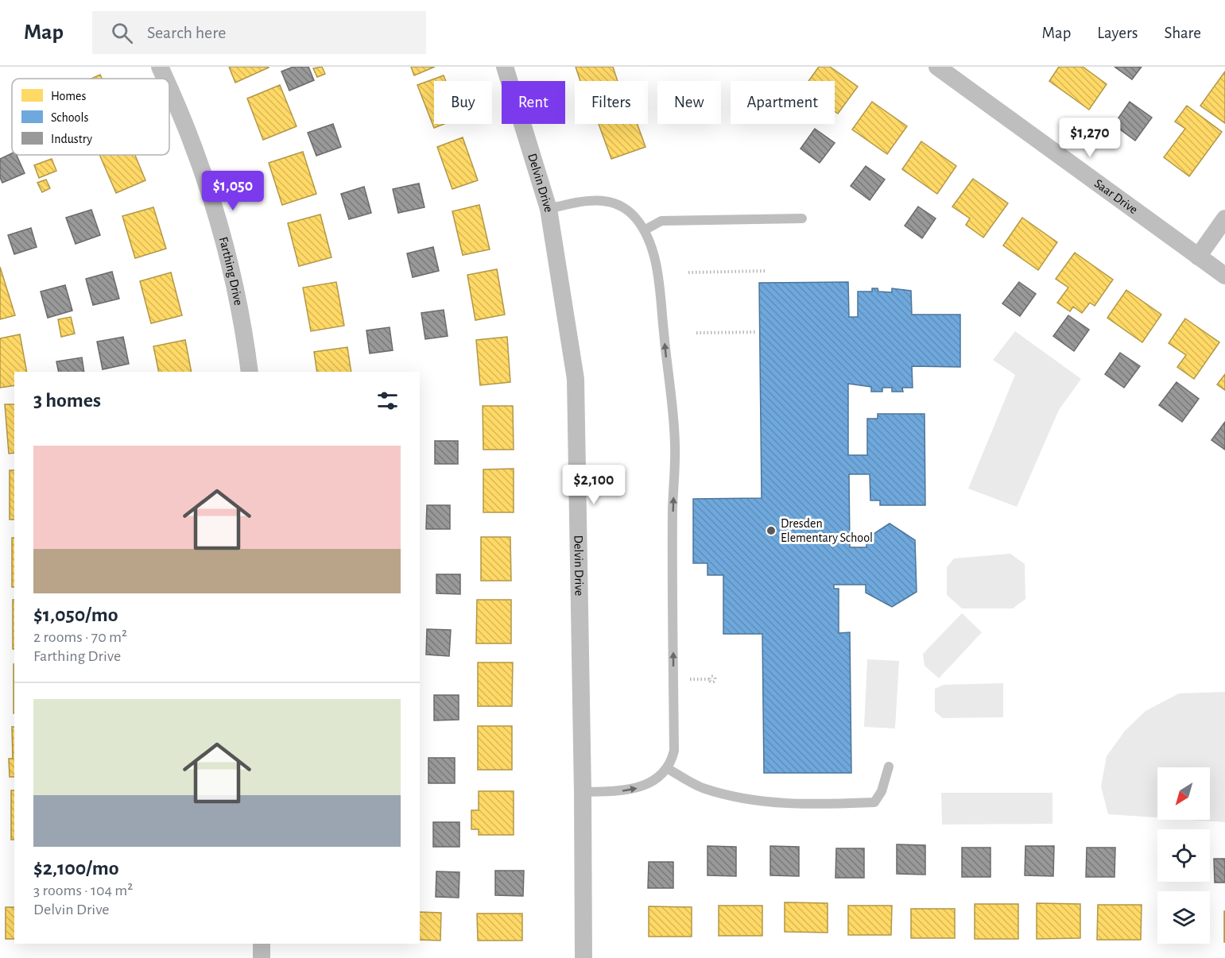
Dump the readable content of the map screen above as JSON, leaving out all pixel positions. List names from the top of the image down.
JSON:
{
  "streets": {
    "street": ["Delvin Drive", "Saar Drive", "Farthing Drive"]
  },
  "places": ["Dresden Elementary School"],
  "legend": ["Homes", "Schools", "Industry"],
  "north": "bottom left",
  "page": {
    "header": "Map",
    "search": "Search here",
    "nav": ["Map", "Layers", "Share"],
    "chip": [
      "Buy",
      "Rent",
      "Filters",
      "New",
      "Apartment"
    ],
    "price": ["$1,270", "$1,050", "$2,100"],
    "heading": "3 homes",
    "list": [
      {
        "name": "$1,050/mo",
        "note": "2 rooms · 70 m² · Farthing Drive"
      },
      {
        "name": "$2,100/mo",
        "note": "3 rooms · 104 m² · Delvin Drive"
      }
    ]
  }
}
